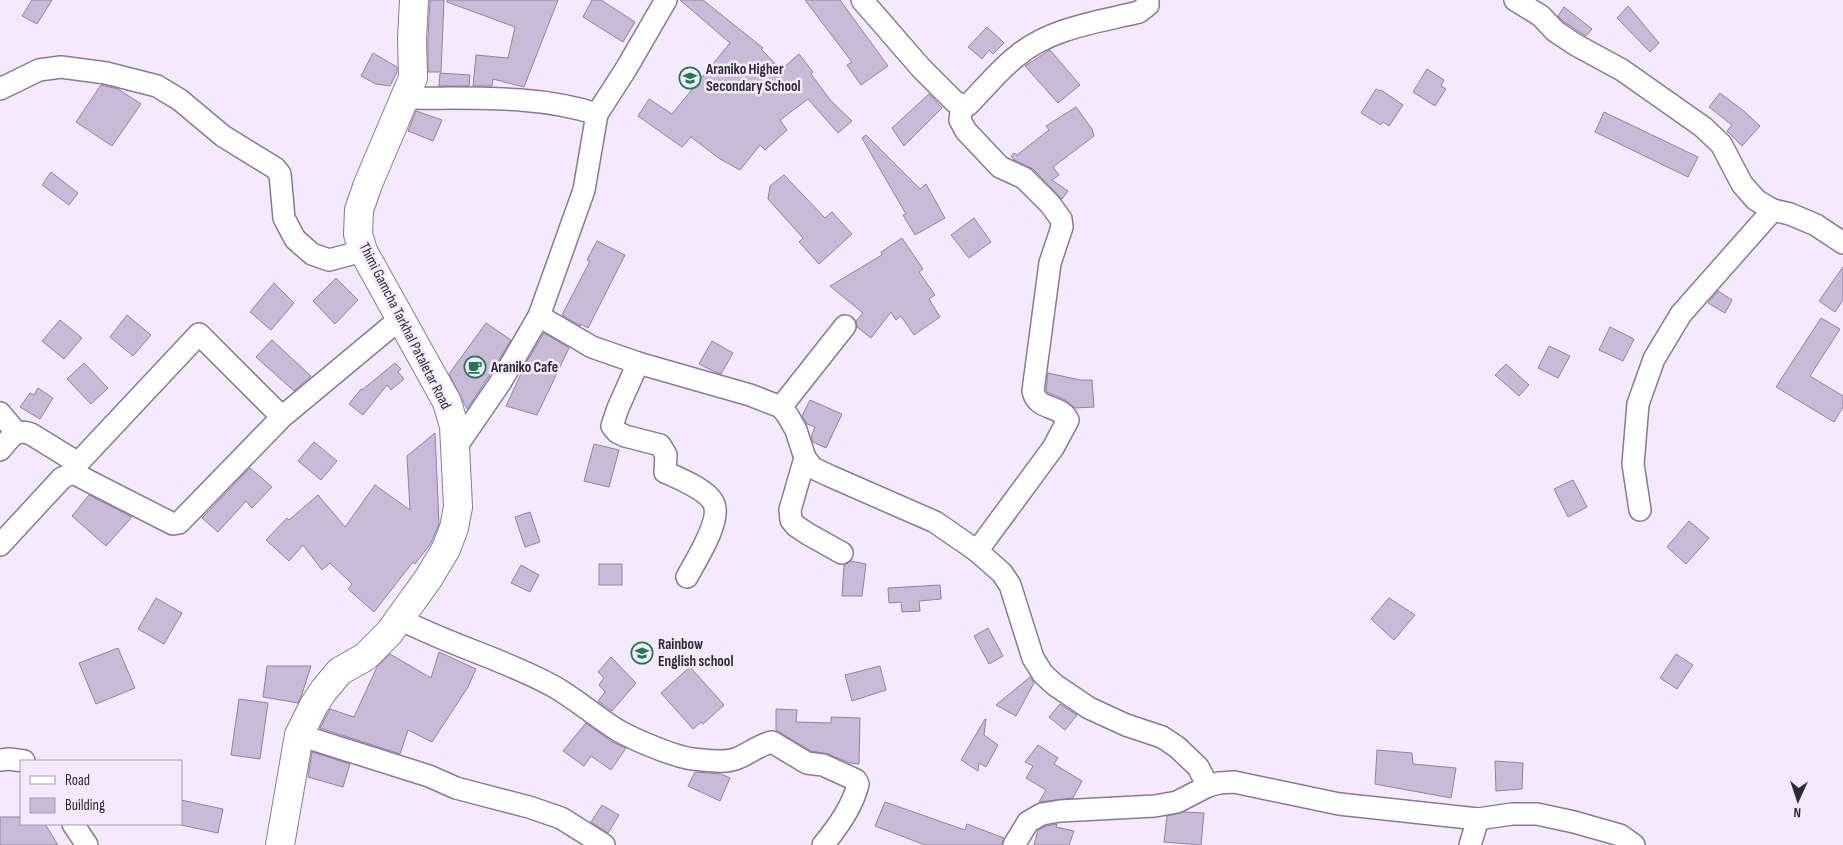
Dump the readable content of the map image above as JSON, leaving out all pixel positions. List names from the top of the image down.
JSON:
{
  "streets": {
    "street": ["Thimi Gamcha Tarkhal Pataletar Road"]
  },
  "places": {
    "school or university": ["Araniko Higher Secondary School", "Rainbow English school"],
    "cafe": ["Araniko Cafe"]
  },
  "legend": ["Road", "Building"],
  "north": "bottom"
}
